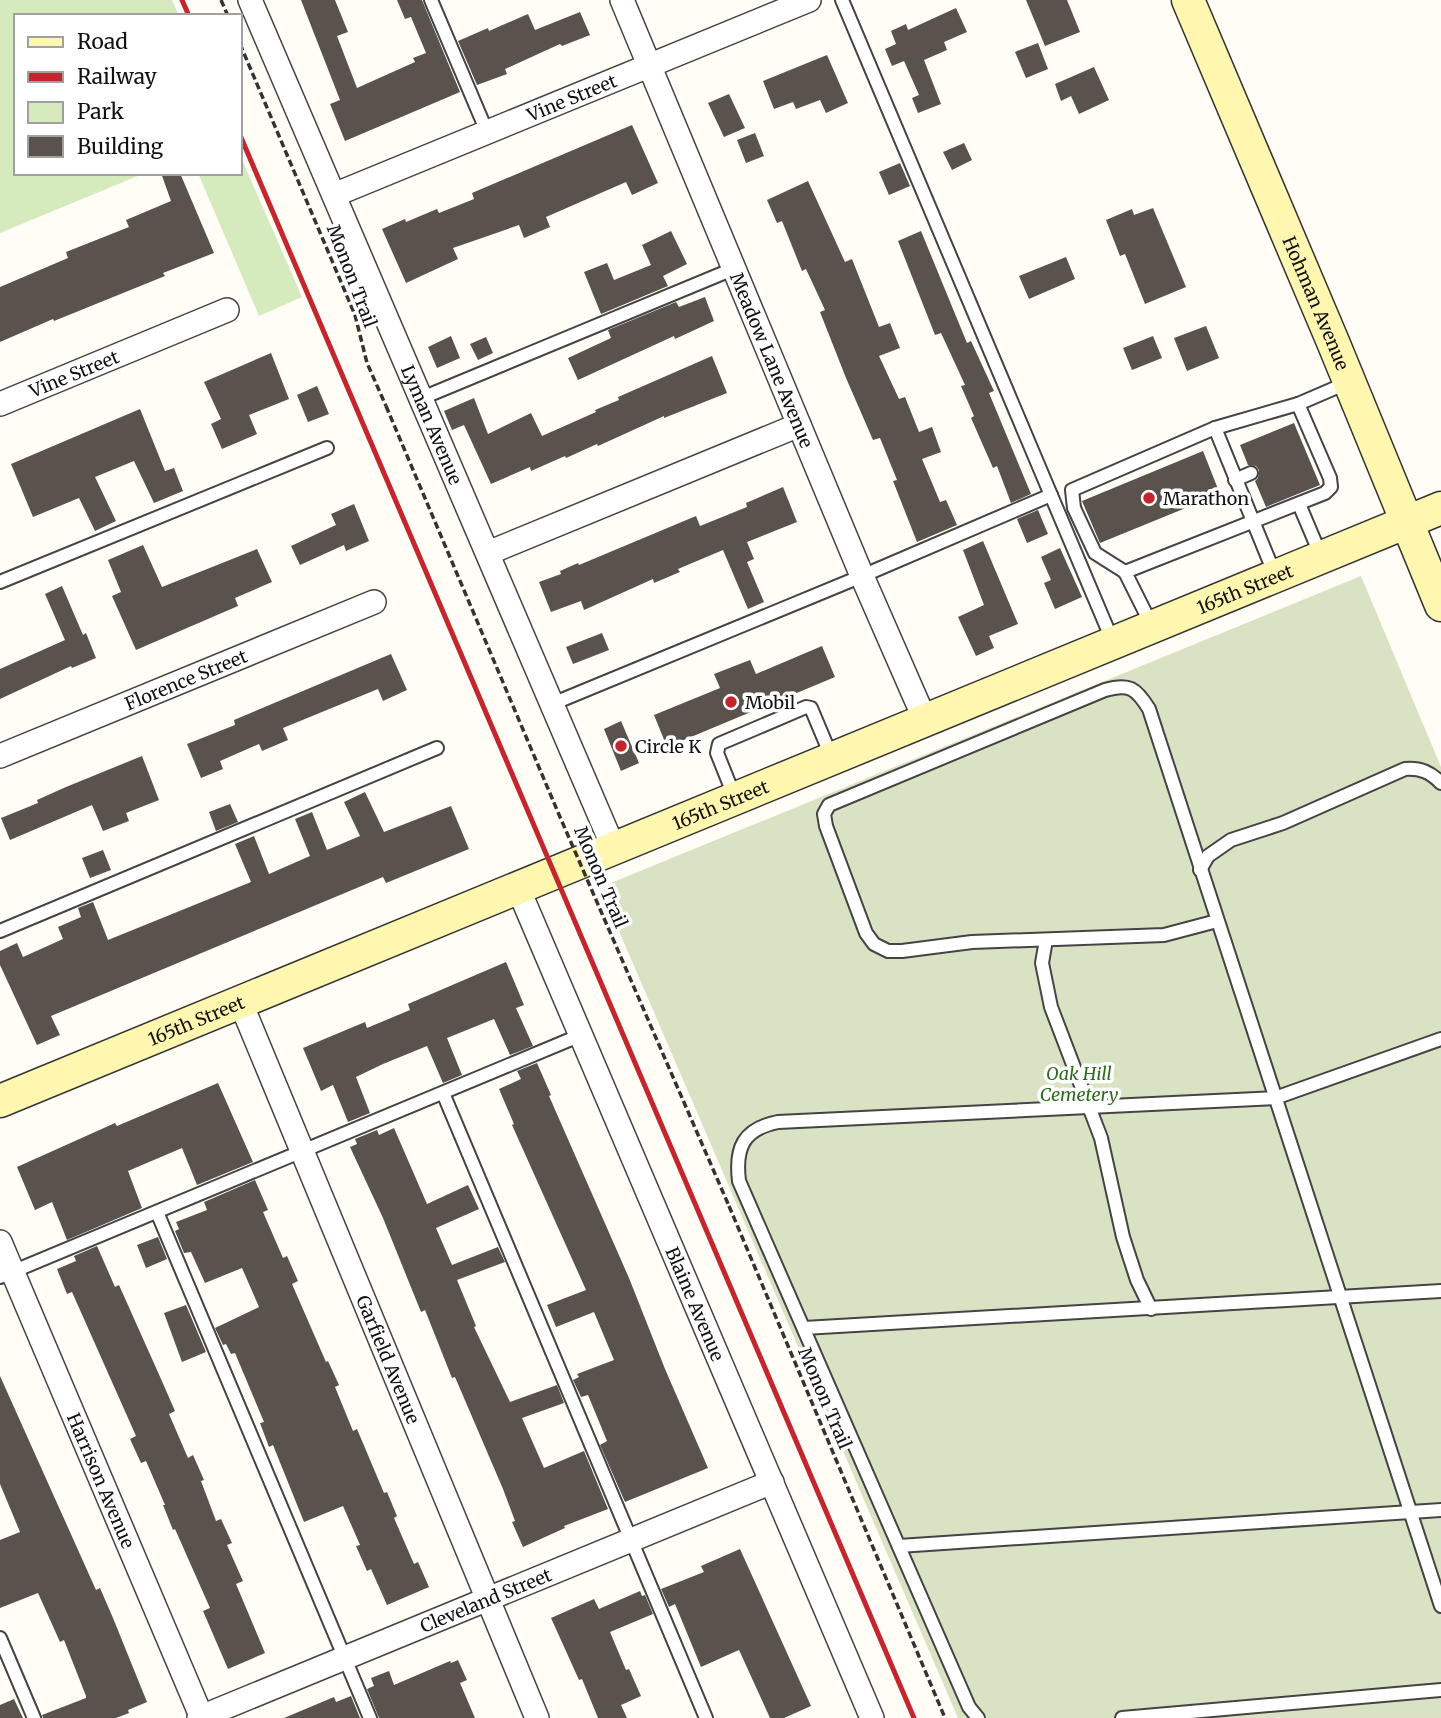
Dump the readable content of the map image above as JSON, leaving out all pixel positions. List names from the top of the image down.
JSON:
{
  "streets": {
    "main road": ["Hohman Avenue", "165th Street"],
    "street": [
      "Vine Street",
      "Meadow Lane Avenue",
      "Lyman Avenue",
      "Florence Street",
      "Blaine Avenue",
      "Garfield Avenue",
      "Harrison Avenue",
      "Cleveland Street"
    ],
    "path": ["Monon Trail"]
  },
  "crossings": [
    ["Vine Street", "Meadow Lane Avenue"],
    ["Vine Street", "Lyman Avenue"],
    ["Hohman Avenue", "165th Street"],
    ["Meadow Lane Avenue", "165th Street"],
    ["Lyman Avenue", "165th Street"],
    ["165th Street", "Blaine Avenue"],
    ["165th Street", "Garfield Avenue"],
    ["Blaine Avenue", "Cleveland Street"],
    ["Garfield Avenue", "Cleveland Street"],
    ["Harrison Avenue", "Cleveland Street"]
  ],
  "parks": ["Oak Hill Cemetery"],
  "places": ["Marathon", "Mobil", "Circle K"],
  "legend": [
    "Road",
    "Railway",
    "Park",
    "Building"
  ]
}
